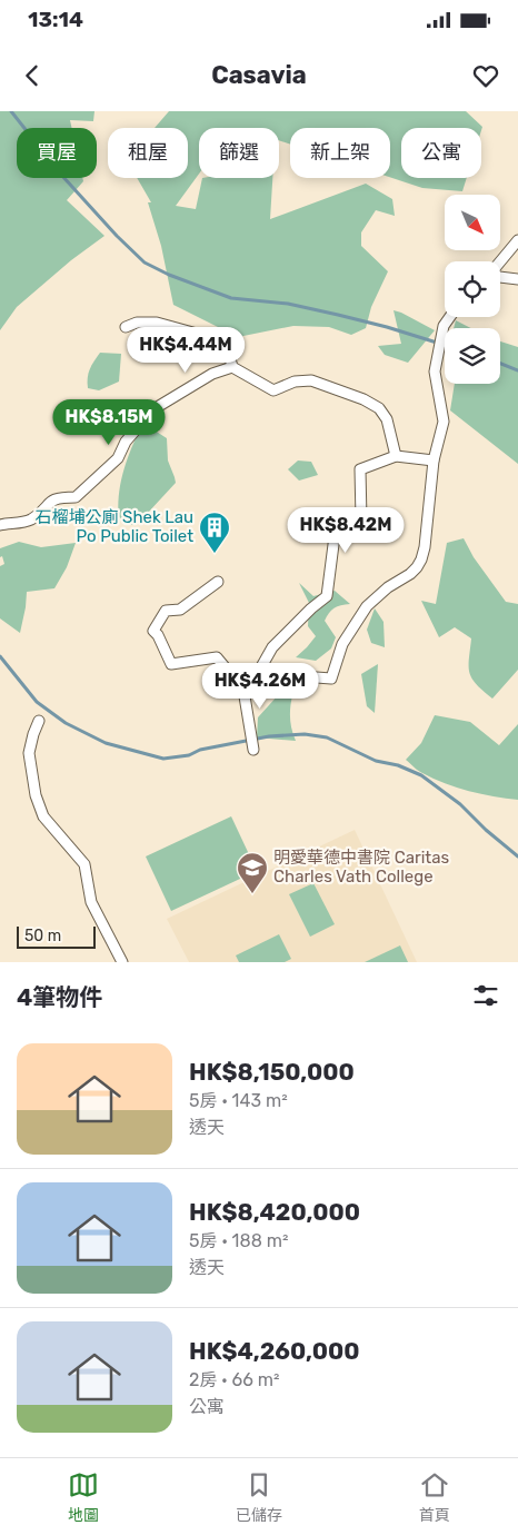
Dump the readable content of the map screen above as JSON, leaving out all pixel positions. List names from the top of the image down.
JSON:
{
  "places": {
    "building": ["石榴埔公廁 Shek Lau Po Public Toilet"],
    "school or university": ["明愛華德中書院 Caritas Charles Vath College"]
  },
  "scale_bar": "50 m",
  "north": "bottom right",
  "page": {
    "status": "13:14",
    "header": "Casavia",
    "chip": [
      "買屋",
      "租屋",
      "篩選",
      "新上架",
      "公寓"
    ],
    "price": [
      "HK$4.44M",
      "HK$8.15M",
      "HK$8.42M",
      "HK$4.26M"
    ],
    "scale": "50 m",
    "heading": "4筆物件",
    "list": [
      {
        "name": "HK$8,150,000",
        "note": "5房 · 143 m² · 透天"
      },
      {
        "name": "HK$8,420,000",
        "note": "5房 · 188 m² · 透天"
      },
      {
        "name": "HK$4,260,000",
        "note": "2房 · 66 m² · 公寓"
      }
    ],
    "tabs": ["地圖", "已儲存", "首頁"]
  }
}
